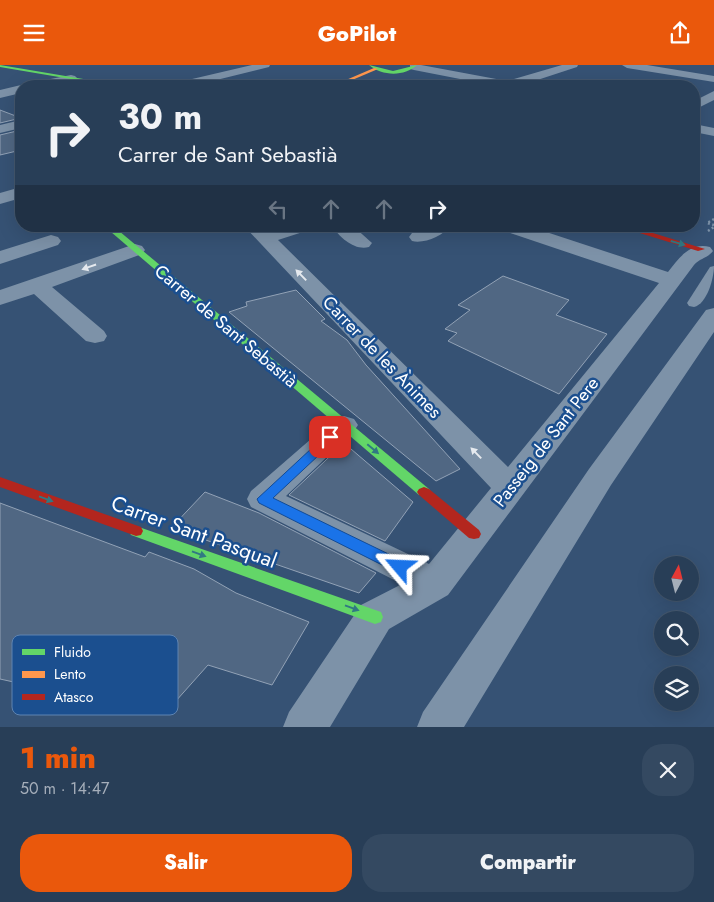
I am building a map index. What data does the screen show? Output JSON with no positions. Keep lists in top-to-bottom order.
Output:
{
  "streets": {
    "street": [
      "Carrer de Sant Sebastià",
      "Carrer de les Ànimes",
      "Passeig de Sant Pere",
      "Carrer Sant Pasqual"
    ]
  },
  "crossings": [
    ["Carrer de Sant Sebastià", "Passeig de Sant Pere"],
    ["Carrer de les Ànimes", "Passeig de Sant Pere"],
    ["Passeig de Sant Pere", "Carrer Sant Pasqual"]
  ],
  "one_way": ["Carrer de Sant Sebastià", "Carrer de les Ànimes", "Carrer Sant Pasqual"],
  "legend": ["Fluido", "Lento", "Atasco"],
  "north": "top",
  "page": {
    "header": "GoPilot",
    "turn": ["30 m", "Carrer de Sant Sebastià"],
    "heading": ["1 min", "50 m · 14:47"],
    "buttons": ["Salir", "Compartir"]
  }
}
